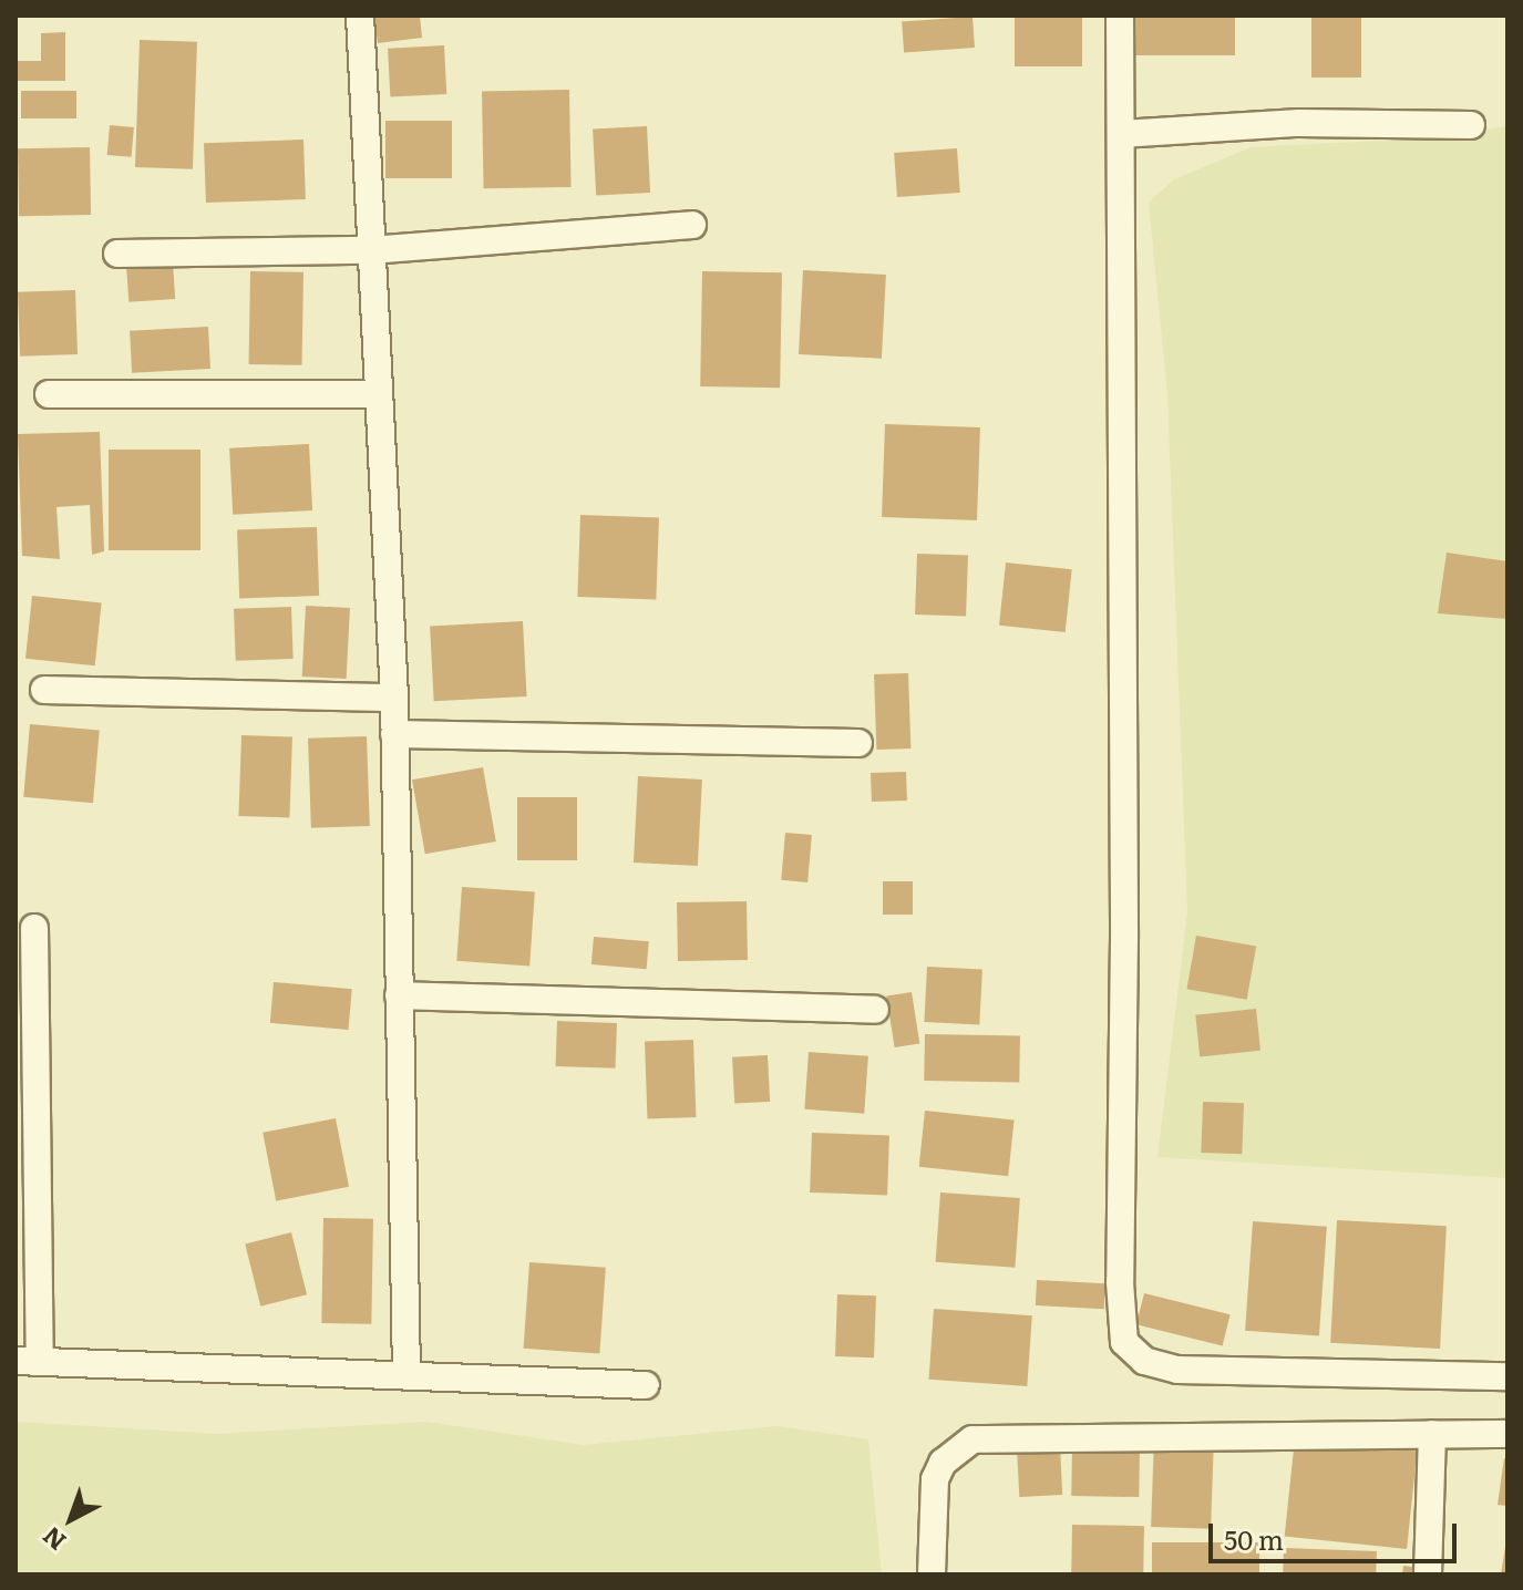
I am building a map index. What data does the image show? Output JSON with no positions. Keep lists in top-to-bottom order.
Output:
{
  "scale_bar": "50 m",
  "north": "bottom left"
}
